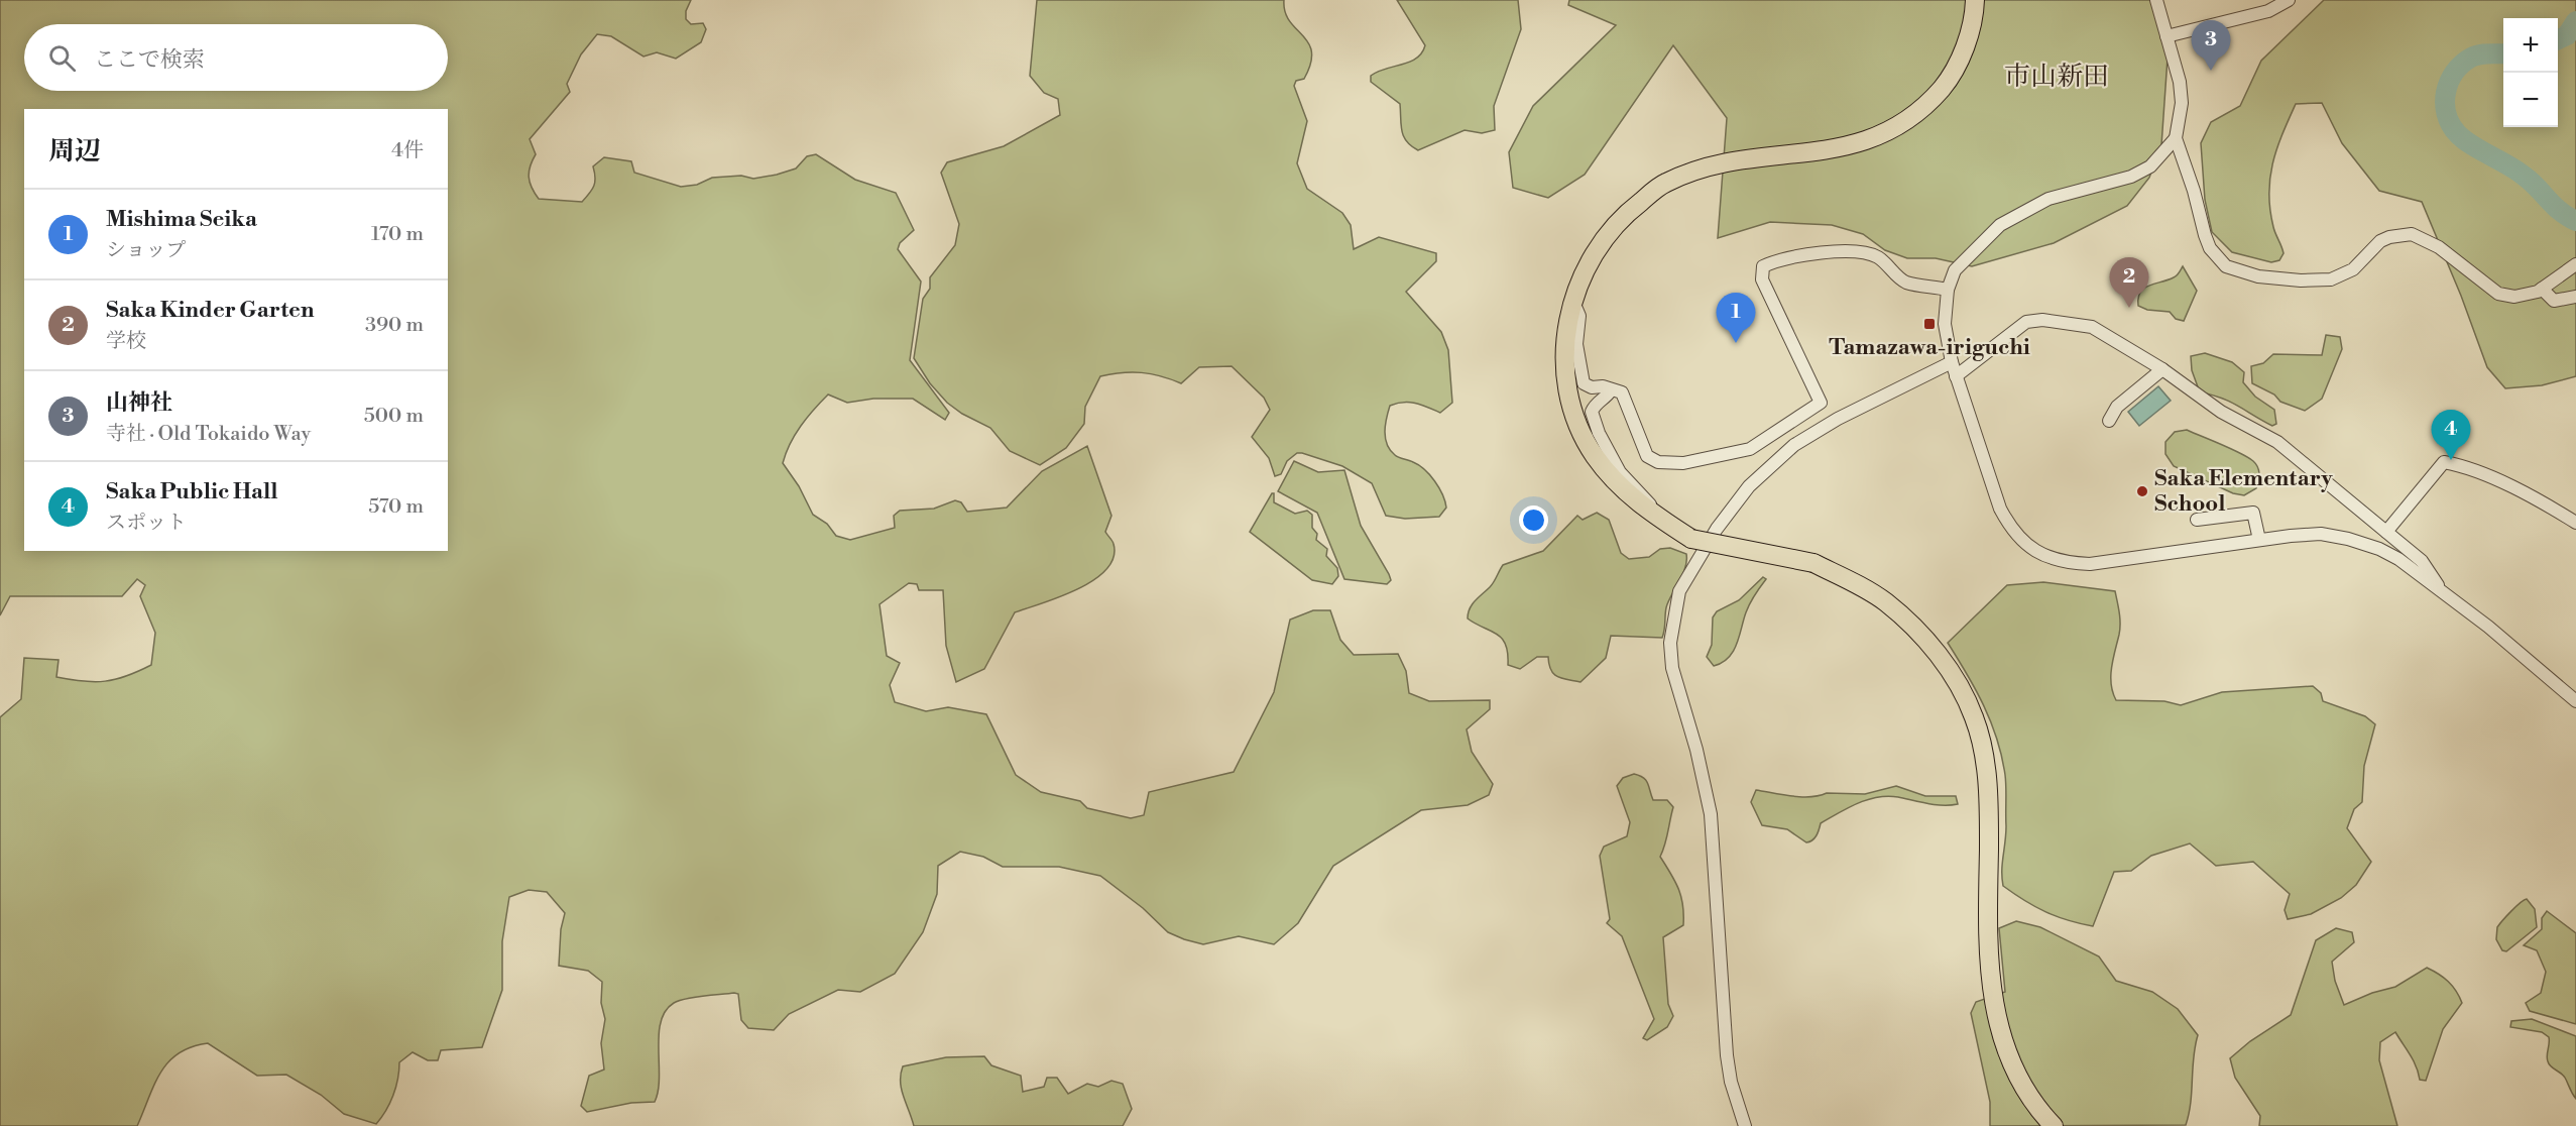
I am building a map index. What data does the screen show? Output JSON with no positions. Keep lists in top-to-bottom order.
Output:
{
  "districts": ["市山新田"],
  "places": {
    "transit": ["Tamazawa-iriguchi"],
    "other": ["Saka Elementary School"]
  },
  "page": {
    "map_buttons": ["+", "−"],
    "pins": [
      "3",
      "2",
      "1",
      "4"
    ],
    "search": "ここで検索",
    "heading": ["周辺", "4件"],
    "list": [
      {
        "mark": "1",
        "name": "Mishima Seika",
        "note": "ショップ",
        "value": "170 m"
      },
      {
        "mark": "2",
        "name": "Saka Kinder Garten",
        "note": "学校",
        "value": "390 m"
      },
      {
        "mark": "3",
        "name": "山神社",
        "note": "寺社 · Old Tokaido Way",
        "value": "500 m"
      },
      {
        "mark": "4",
        "name": "Saka Public Hall",
        "note": "スポット",
        "value": "570 m"
      }
    ]
  }
}
